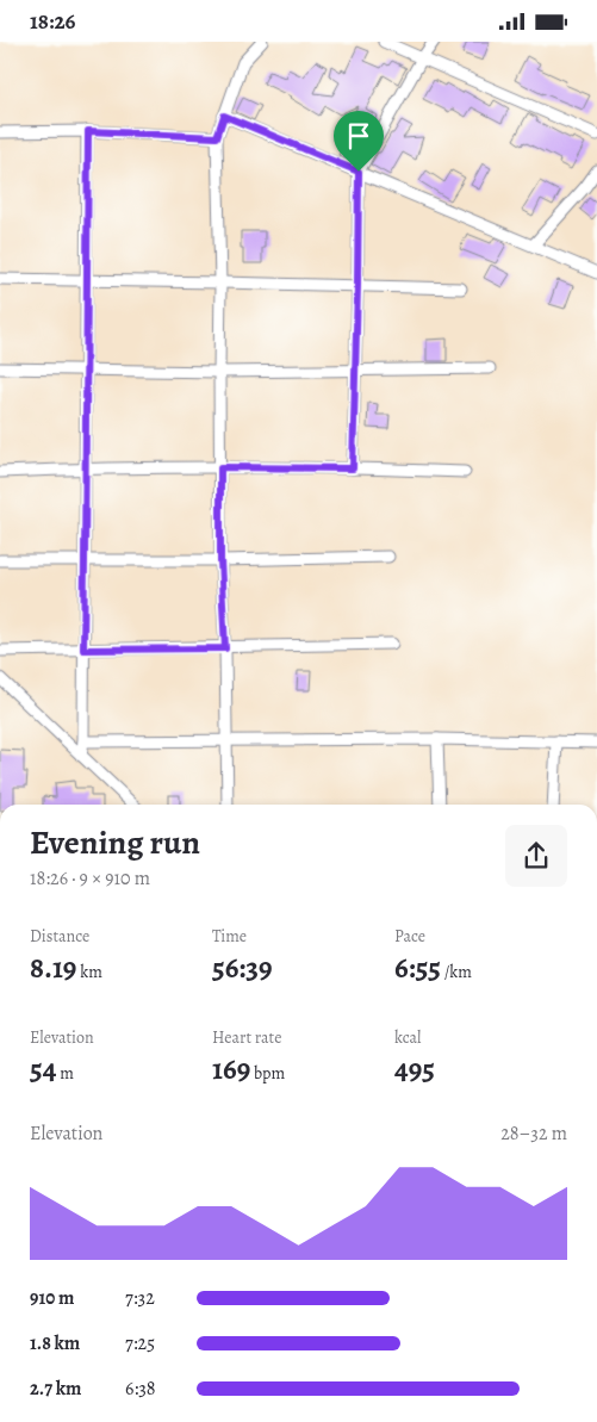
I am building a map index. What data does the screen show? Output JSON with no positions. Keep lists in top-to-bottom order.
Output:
{
  "page": {
    "status": "18:26",
    "heading": ["Evening run", "18:26 · 9 × 910 m"],
    "stats": [
      ["Distance", "8.19 km"],
      ["Time", "56:39"],
      ["Pace", "6:55 /km"],
      ["Elevation", "54 m"],
      ["Heart rate", "169 bpm"],
      ["kcal", "495"]
    ],
    "chart": ["Elevation", "28–32 m"],
    "list": [
      {
        "name": "910 m",
        "note": "7:32"
      },
      {
        "name": "1.8 km",
        "note": "7:25"
      },
      {
        "name": "2.7 km",
        "note": "6:38"
      }
    ]
  }
}
